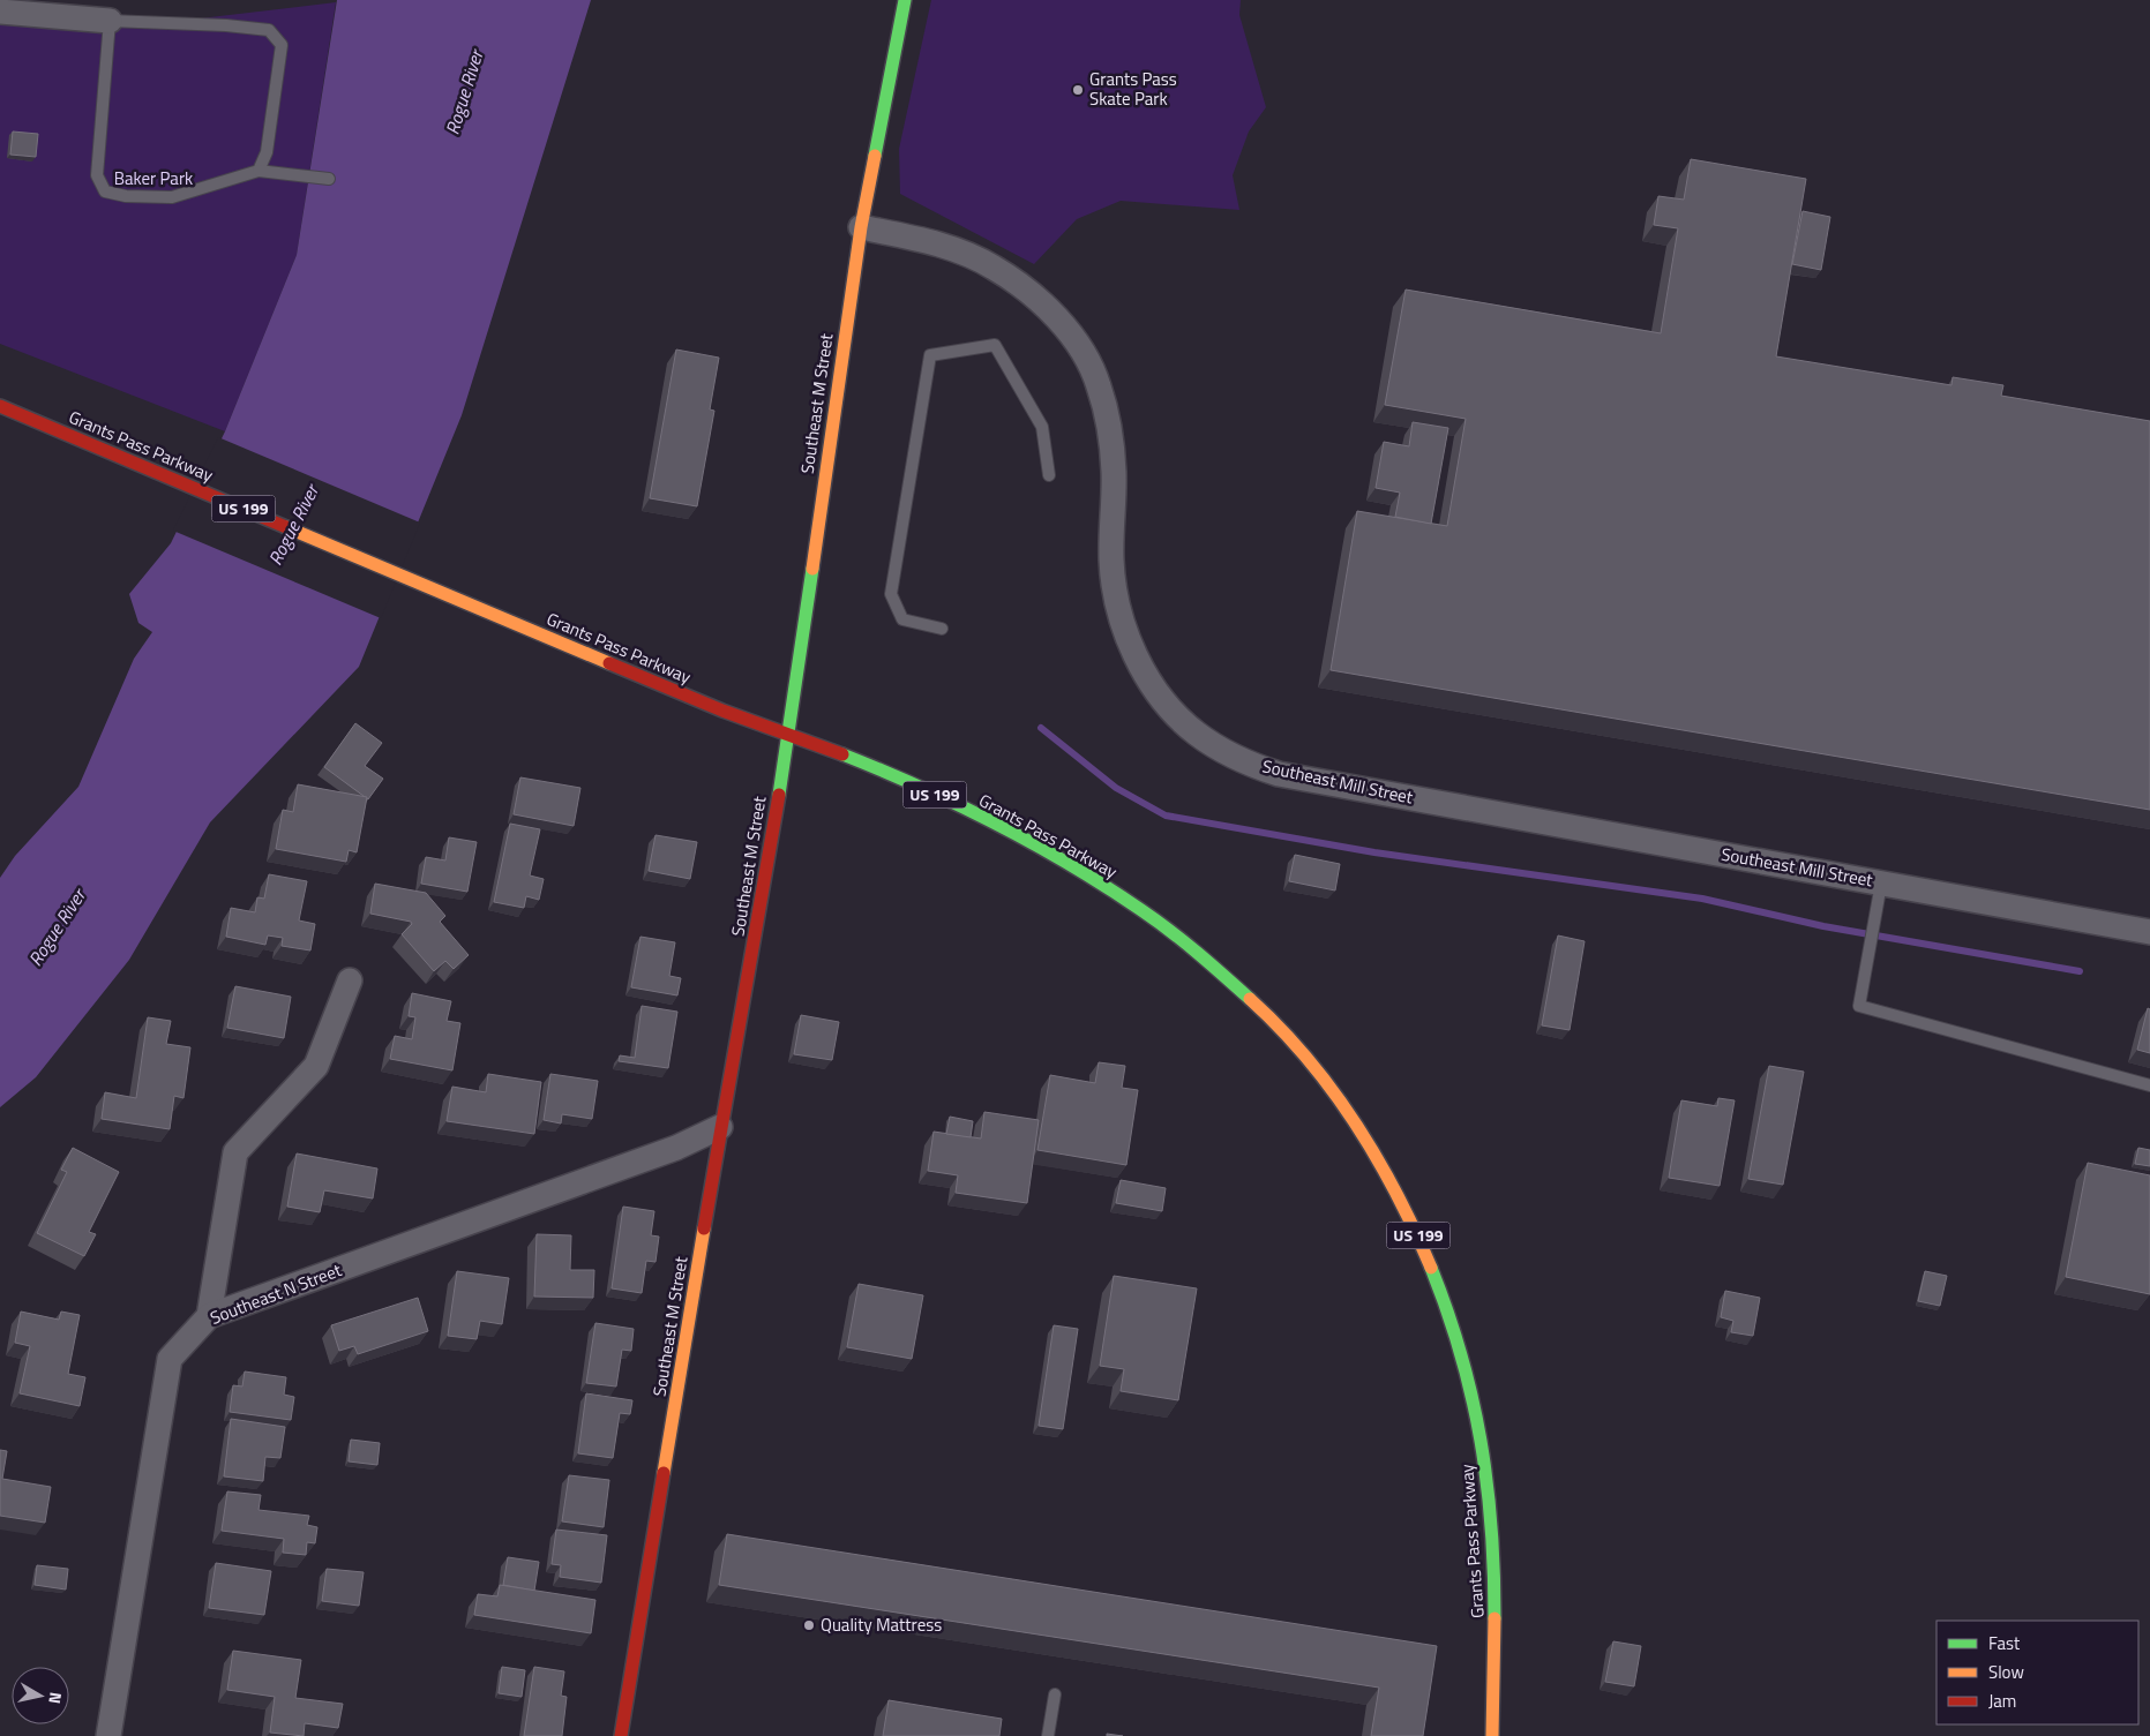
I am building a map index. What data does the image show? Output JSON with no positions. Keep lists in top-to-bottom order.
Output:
{
  "streets": {
    "main road": ["Southeast M Street", "Grants Pass Parkway", "US 199"],
    "street": ["Southeast Mill Street", "Southeast N Street"]
  },
  "crossings": [
    ["Southeast M Street", "Grants Pass Parkway"],
    ["Southeast M Street", "Southeast Mill Street"],
    ["Southeast M Street", "Southeast N Street"]
  ],
  "water": ["Rogue River"],
  "parks": ["Baker Park"],
  "places": ["Grants Pass Skate Park", "Quality Mattress"],
  "legend": ["Fast", "Slow", "Jam"],
  "north": "right"
}
